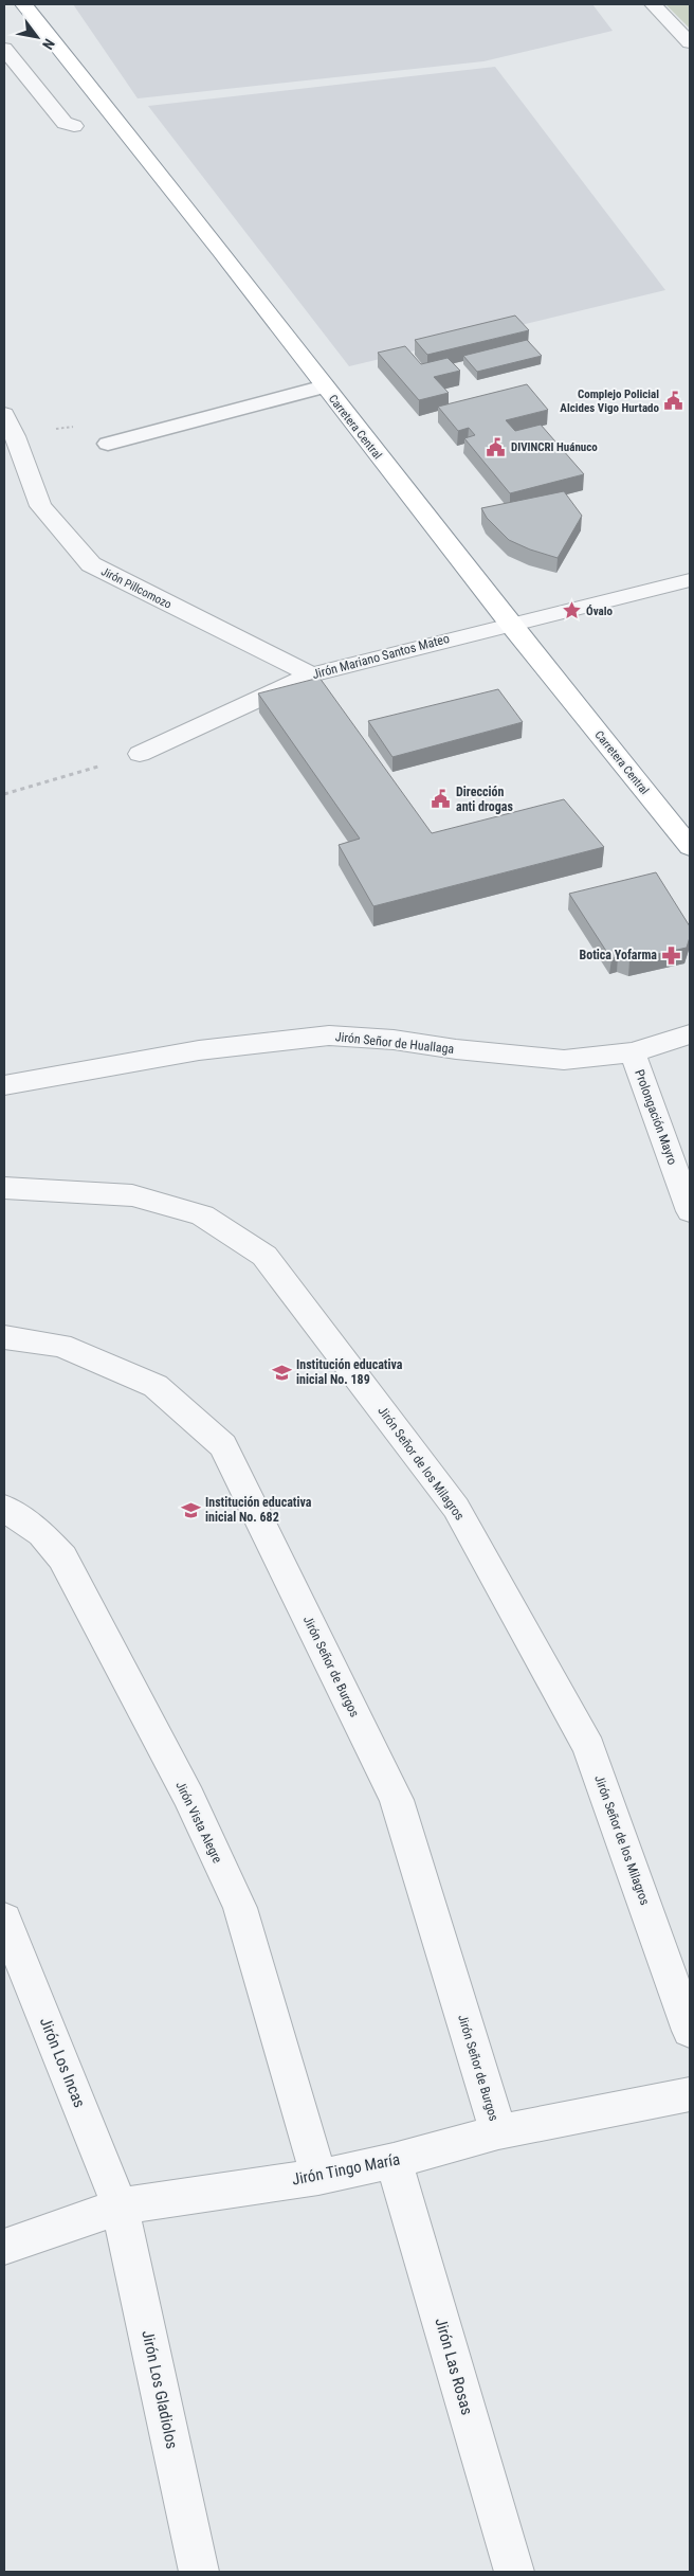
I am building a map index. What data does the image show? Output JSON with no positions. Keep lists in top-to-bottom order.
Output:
{
  "streets": {
    "highway": ["Carretera Central"],
    "street": [
      "Jirón Pillcomozo",
      "Jirón Mariano Santos Mateo",
      "Jirón Señor de Huallaga",
      "Prolongación Mayro",
      "Jirón Señor de los Milagros",
      "Jirón Señor de Burgos",
      "Jirón Vista Alegre",
      "Jirón Los Incas",
      "Jirón Tingo María",
      "Jirón Las Rosas",
      "Jirón Los Gladiolos"
    ]
  },
  "crossings": [
    ["Carretera Central", "Jirón Mariano Santos Mateo"],
    ["Jirón Pillcomozo", "Jirón Mariano Santos Mateo"],
    ["Jirón Señor de Huallaga", "Prolongación Mayro"],
    ["Jirón Señor de Burgos", "Jirón Tingo María"],
    ["Jirón Vista Alegre", "Jirón Tingo María"],
    ["Jirón Los Incas", "Jirón Tingo María"],
    ["Jirón Los Incas", "Jirón Los Gladiolos"],
    ["Jirón Tingo María", "Jirón Las Rosas"],
    ["Jirón Tingo María", "Jirón Los Gladiolos"]
  ],
  "places": {
    "public building": ["Complejo Policial Alcides Vigo Hurtado", "DIVINCRI Huánuco", "Dirección anti drogas"],
    "place": ["Óvalo"],
    "pharmacy": ["Botica Yofarma"],
    "school or university": ["Institución educativa inicial No. 189", "Institución educativa inicial No. 682"]
  },
  "north": "bottom right"
}
